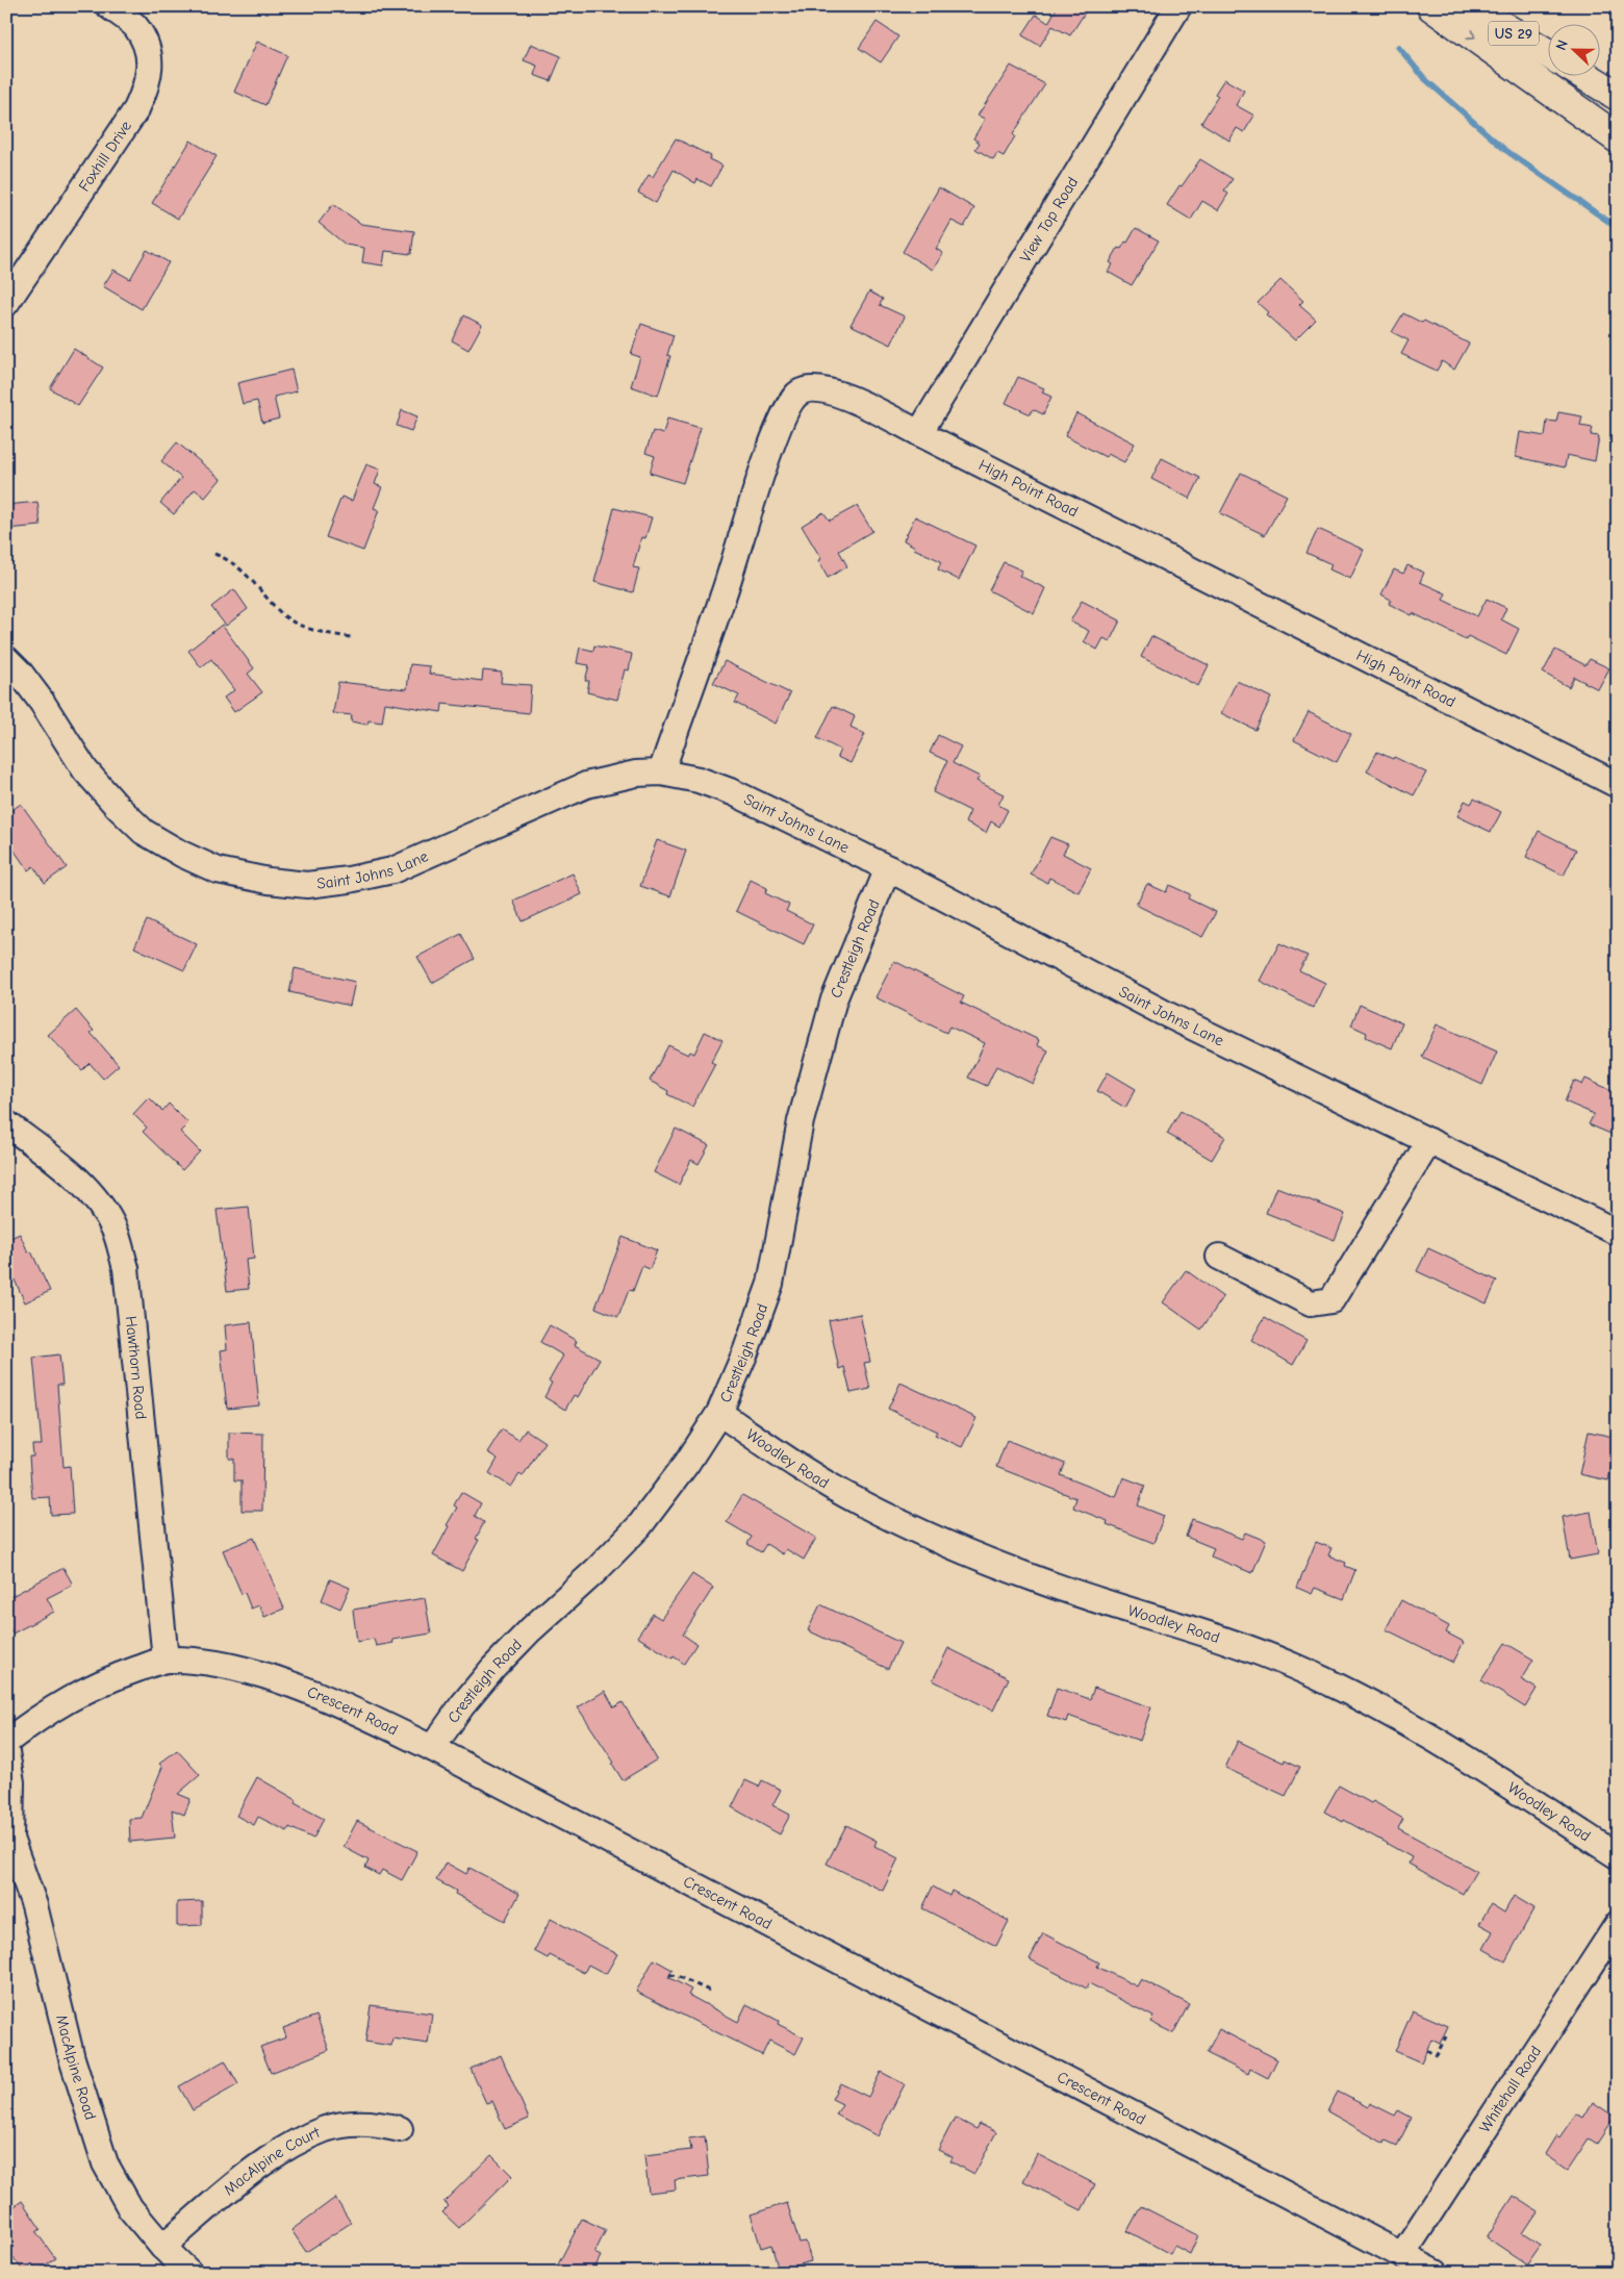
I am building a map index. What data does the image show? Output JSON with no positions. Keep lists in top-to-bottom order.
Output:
{
  "streets": {
    "highway": ["US 29"],
    "street": [
      "Foxhill Drive",
      "View Top Road",
      "High Point Road",
      "Saint Johns Lane",
      "Crestleigh Road",
      "Hawthorn Road",
      "Woodley Road",
      "Crescent Road",
      "MacAlpine Road",
      "Whitehall Road",
      "MacAlpine Court"
    ]
  },
  "crossings": [
    ["View Top Road", "High Point Road"],
    ["High Point Road", "Saint Johns Lane"],
    ["Saint Johns Lane", "Crestleigh Road"],
    ["Crestleigh Road", "Woodley Road"],
    ["Crestleigh Road", "Crescent Road"],
    ["Hawthorn Road", "Crescent Road"],
    ["Crescent Road", "Whitehall Road"],
    ["MacAlpine Road", "MacAlpine Court"]
  ],
  "north": "left"
}
